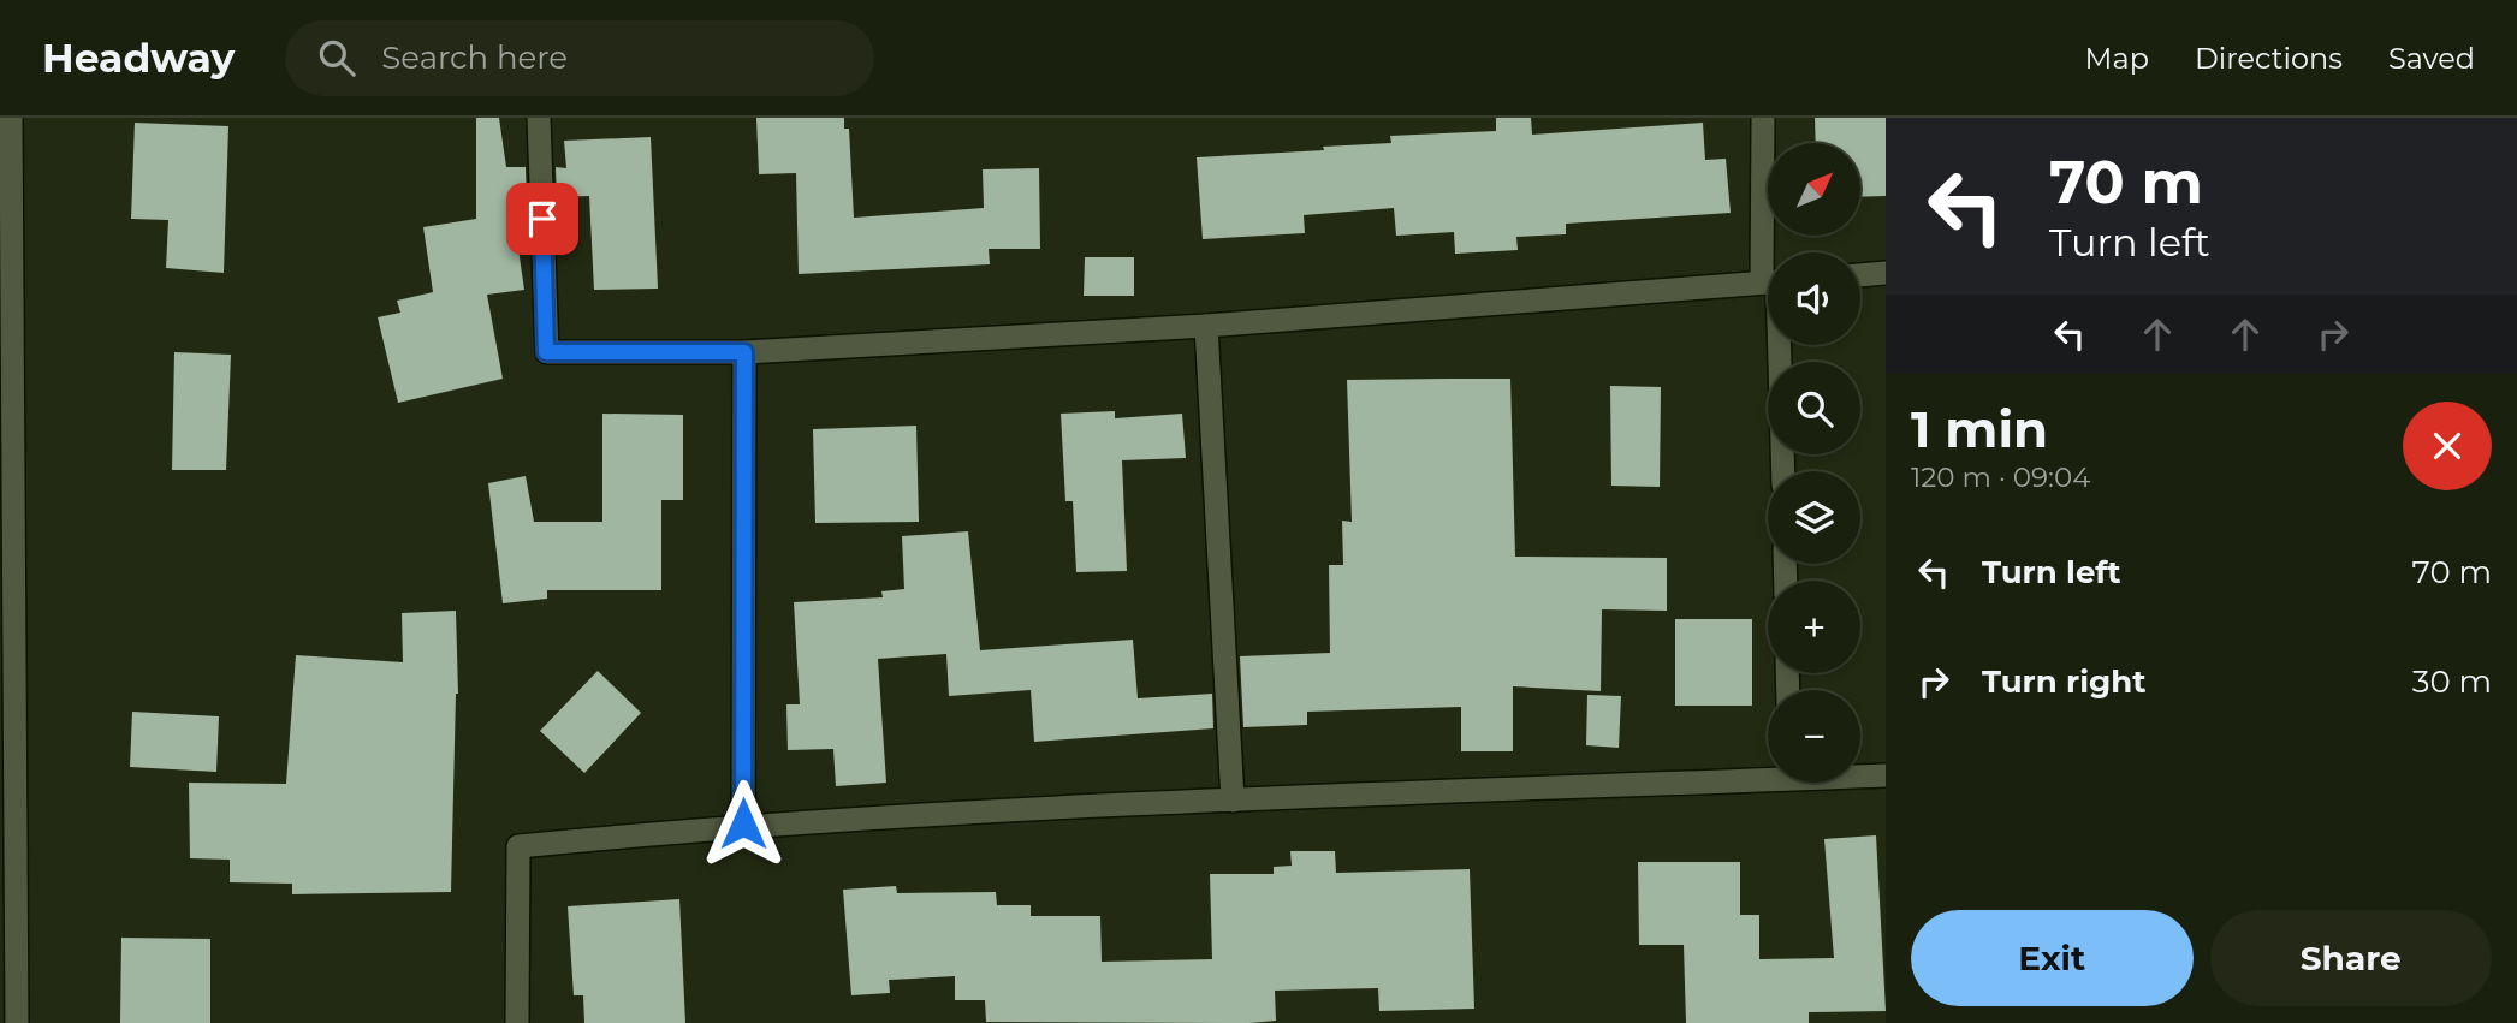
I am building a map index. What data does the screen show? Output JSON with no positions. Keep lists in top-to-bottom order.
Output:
{
  "north": "top right",
  "page": {
    "header": "Headway",
    "search": "Search here",
    "nav": ["Map", "Directions", "Saved"],
    "turn": ["70 m", "Turn left"],
    "map_buttons": ["+", "−"],
    "heading": ["1 min", "120 m · 09:04"],
    "list": [
      {
        "name": "Turn left",
        "value": "70 m"
      },
      {
        "name": "Turn right",
        "value": "30 m"
      }
    ],
    "buttons": ["Exit", "Share"]
  }
}
